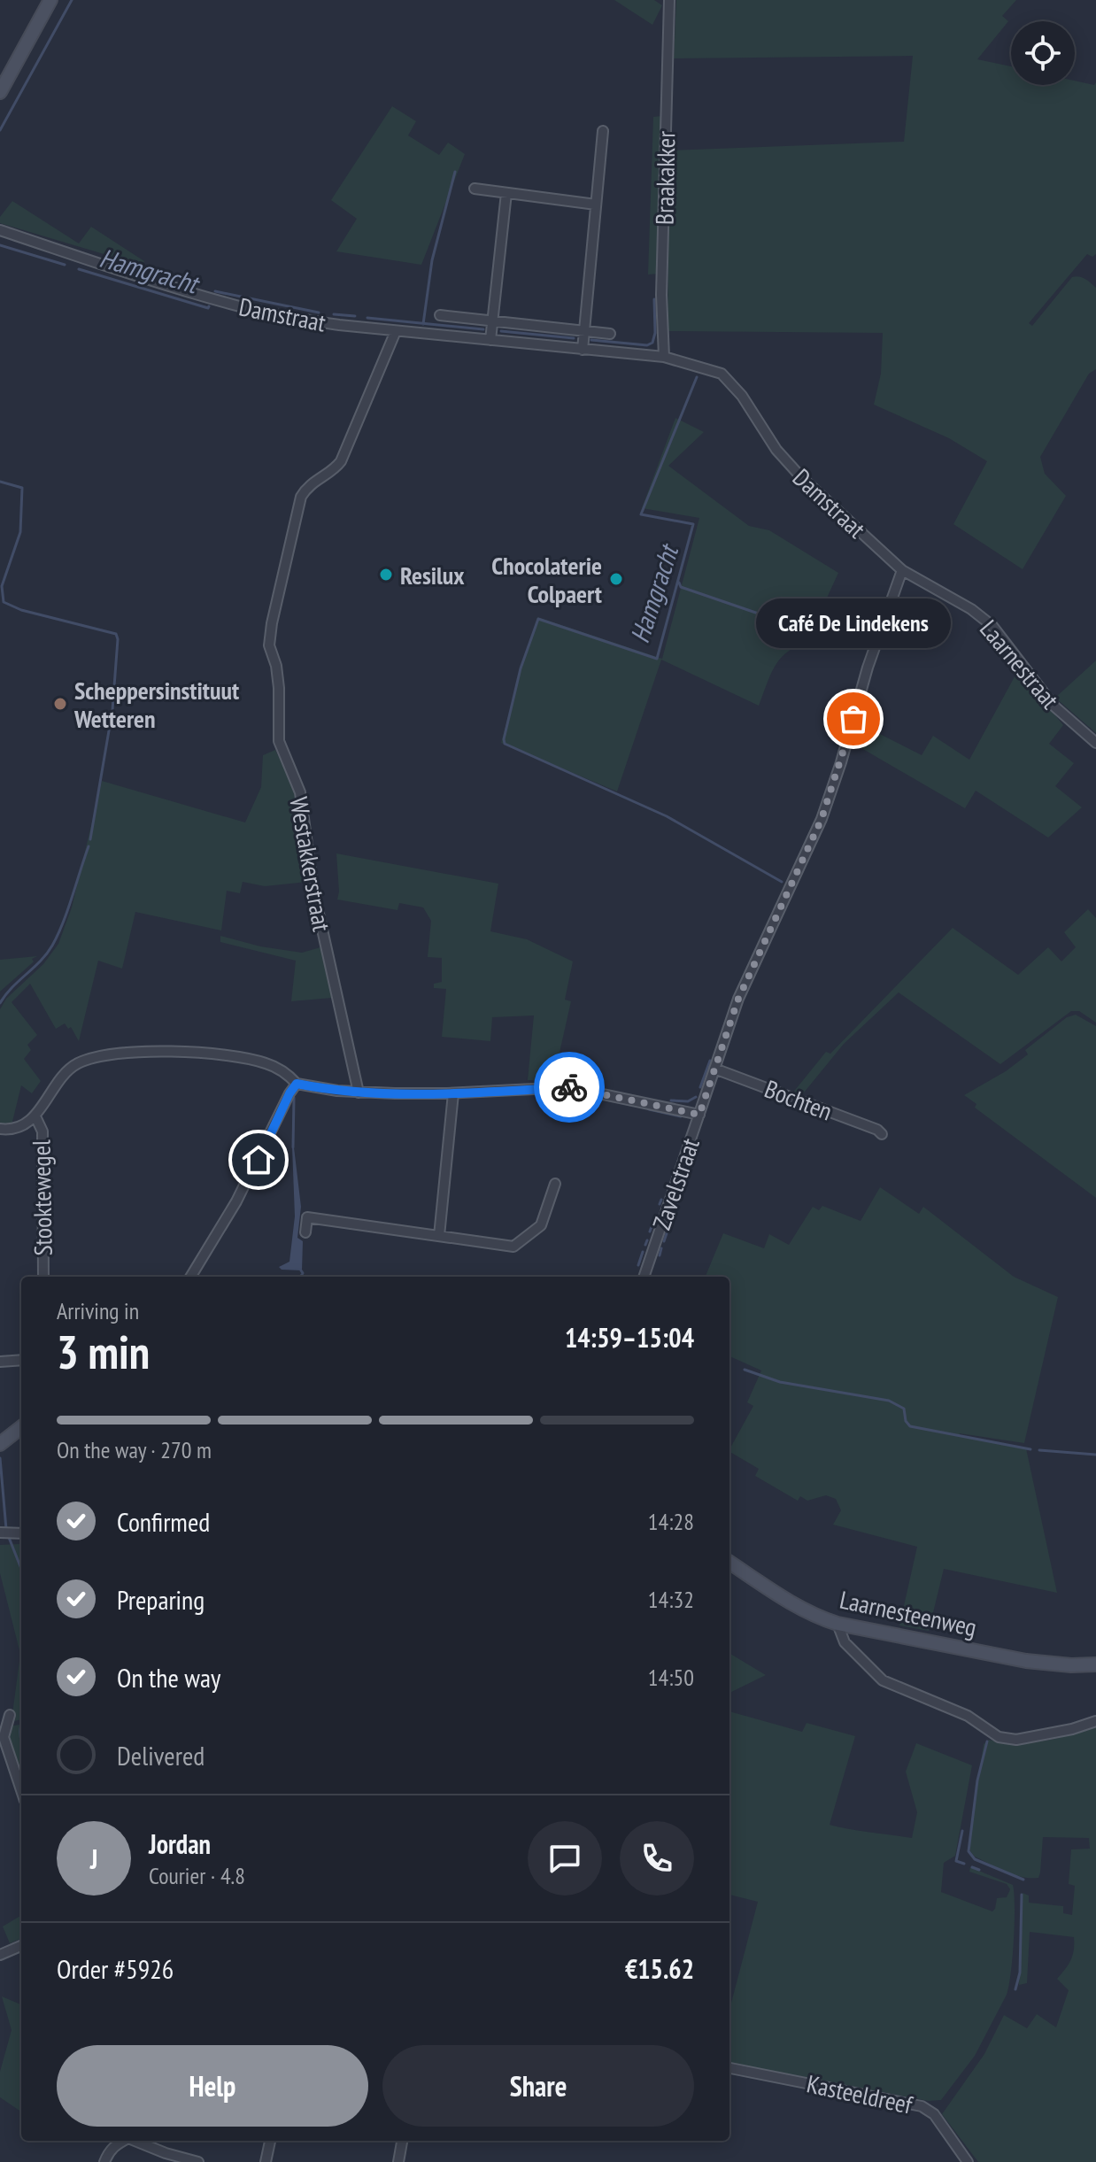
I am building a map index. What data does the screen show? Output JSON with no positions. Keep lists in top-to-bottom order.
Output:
{
  "streets": {
    "street": [
      "Braakakker",
      "Damstraat",
      "Laarnestraat",
      "Westakkerstraat",
      "Bochten",
      "Zavelstraat",
      "Stooktewegel",
      "Laarnesteenweg",
      "Kasteeldreef"
    ]
  },
  "crossings": [
    ["Braakakker", "Damstraat"],
    ["Damstraat", "Laarnestraat"],
    ["Damstraat", "Westakkerstraat"],
    ["Damstraat", "Zavelstraat"],
    ["Laarnestraat", "Zavelstraat"],
    ["Bochten", "Zavelstraat"]
  ],
  "water": ["Hamgracht"],
  "places": [
    "Resilux",
    "Chocolaterie Colpaert",
    "Scheppersinstituut Wetteren",
    "Café De Lindekens"
  ],
  "page": {
    "bubble": "Café De Lindekens",
    "heading": ["3 min", "Arriving in", "14:59–15:04"],
    "panel": [
      "Jordan",
      "Courier · 4.8",
      "Order #5926",
      "€15.62"
    ],
    "bar": "On the way · 270 m",
    "list": [
      ["Confirmed", "14:28"],
      ["Preparing", "14:32"],
      ["On the way", "14:50"],
      "Delivered"
    ],
    "round": "J",
    "buttons": ["Help", "Share"]
  }
}
